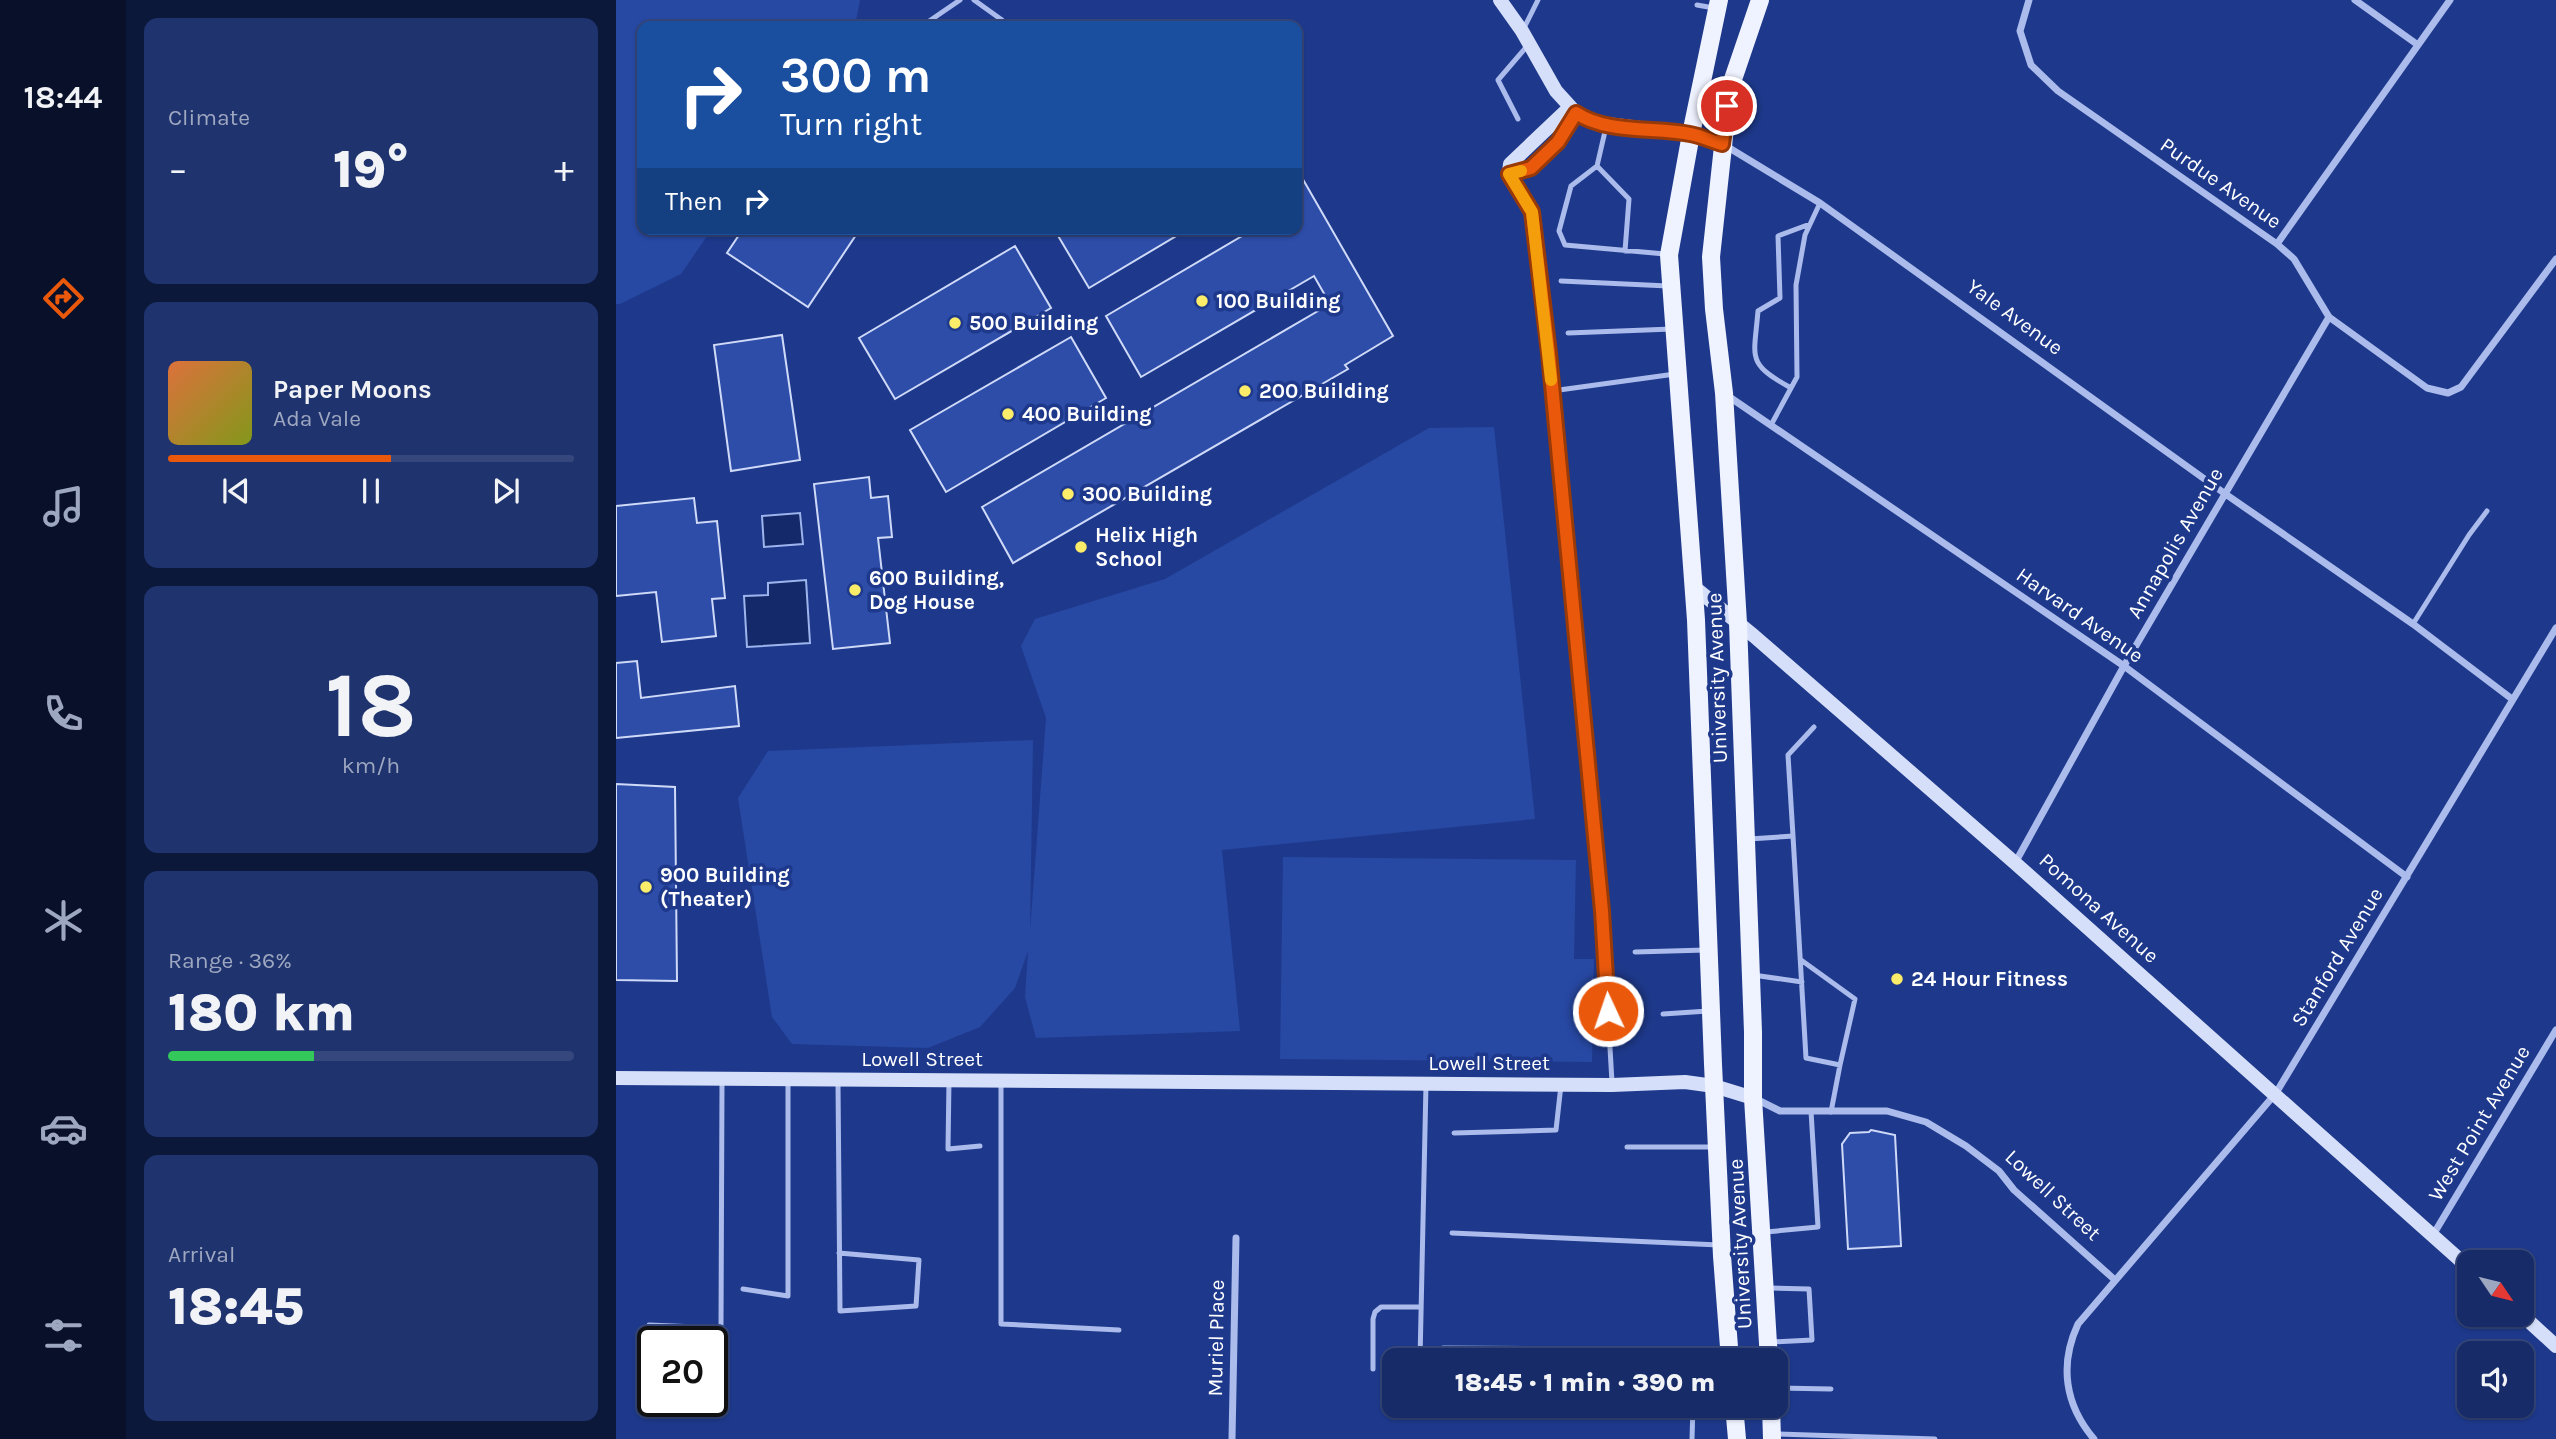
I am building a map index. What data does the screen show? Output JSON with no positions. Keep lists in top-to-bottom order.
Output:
{
  "streets": {
    "main road": ["University Avenue"],
    "street": [
      "Purdue Avenue",
      "Yale Avenue",
      "Annapolis Avenue",
      "Harvard Avenue",
      "Pomona Avenue",
      "Stanford Avenue",
      "Lowell Street",
      "West Point Avenue",
      "Muriel Place"
    ]
  },
  "crossings": [
    ["Purdue Avenue", "Annapolis Avenue"],
    ["Yale Avenue", "Annapolis Avenue"],
    ["Yale Avenue", "University Avenue"],
    ["Yale Avenue", "Stanford Avenue"],
    ["Annapolis Avenue", "Harvard Avenue"],
    ["Annapolis Avenue", "Pomona Avenue"],
    ["Harvard Avenue", "University Avenue"],
    ["Harvard Avenue", "Stanford Avenue"],
    ["University Avenue", "Pomona Avenue"],
    ["University Avenue", "Lowell Street"],
    ["Pomona Avenue", "Stanford Avenue"],
    ["Pomona Avenue", "West Point Avenue"],
    ["Stanford Avenue", "Lowell Street"]
  ],
  "places": [
    "100 Building",
    "500 Building",
    "200 Building",
    "400 Building",
    "300 Building",
    "Helix High School",
    "600 Building, Dog House",
    "900 Building (Theater)",
    "24 Hour Fitness"
  ],
  "north": "bottom right",
  "page": {
    "tabs": "18:44",
    "tile": [
      "Climate",
      ["18", "km/h"],
      ["Range · 36%", "180 km"],
      ["Arrival", "18:45"]
    ],
    "turn": ["300 m", "Turn right"],
    "heat": ["−", "19°", "+"],
    "then": "Then",
    "song": ["Paper Moons", "Ada Vale"],
    "limit": "20",
    "trip": "18:45 · 1 min · 390 m"
  }
}
